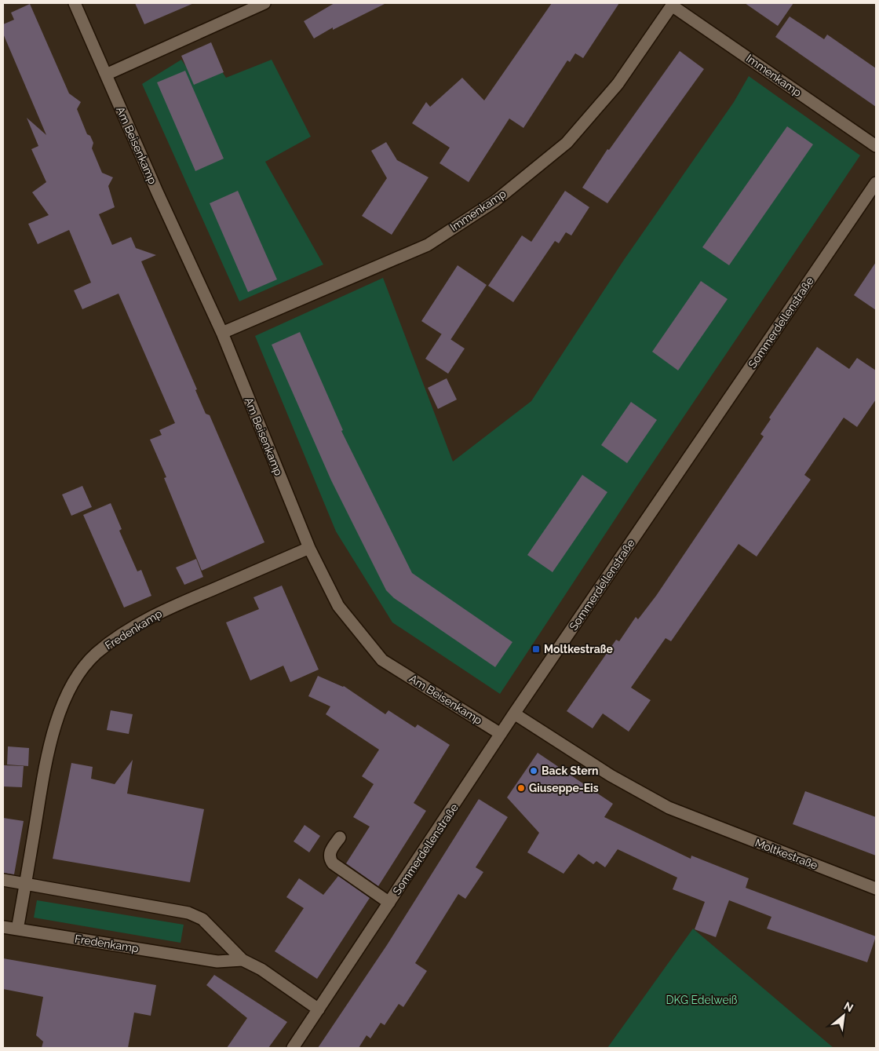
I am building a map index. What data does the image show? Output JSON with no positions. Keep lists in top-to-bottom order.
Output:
{
  "streets": {
    "street": [
      "Immenkamp",
      "Am Beisenkamp",
      "Sommerdellenstraße",
      "Fredenkamp",
      "Moltkestraße"
    ]
  },
  "crossings": [
    ["Immenkamp", "Am Beisenkamp"],
    ["Am Beisenkamp", "Sommerdellenstraße"],
    ["Am Beisenkamp", "Fredenkamp"],
    ["Sommerdellenstraße", "Moltkestraße"]
  ],
  "parks": ["DKG Edelweiß"],
  "places": {
    "transit": ["Moltkestraße"],
    "other": ["Back Stern", "Giuseppe-Eis"]
  },
  "north": "top right"
}
